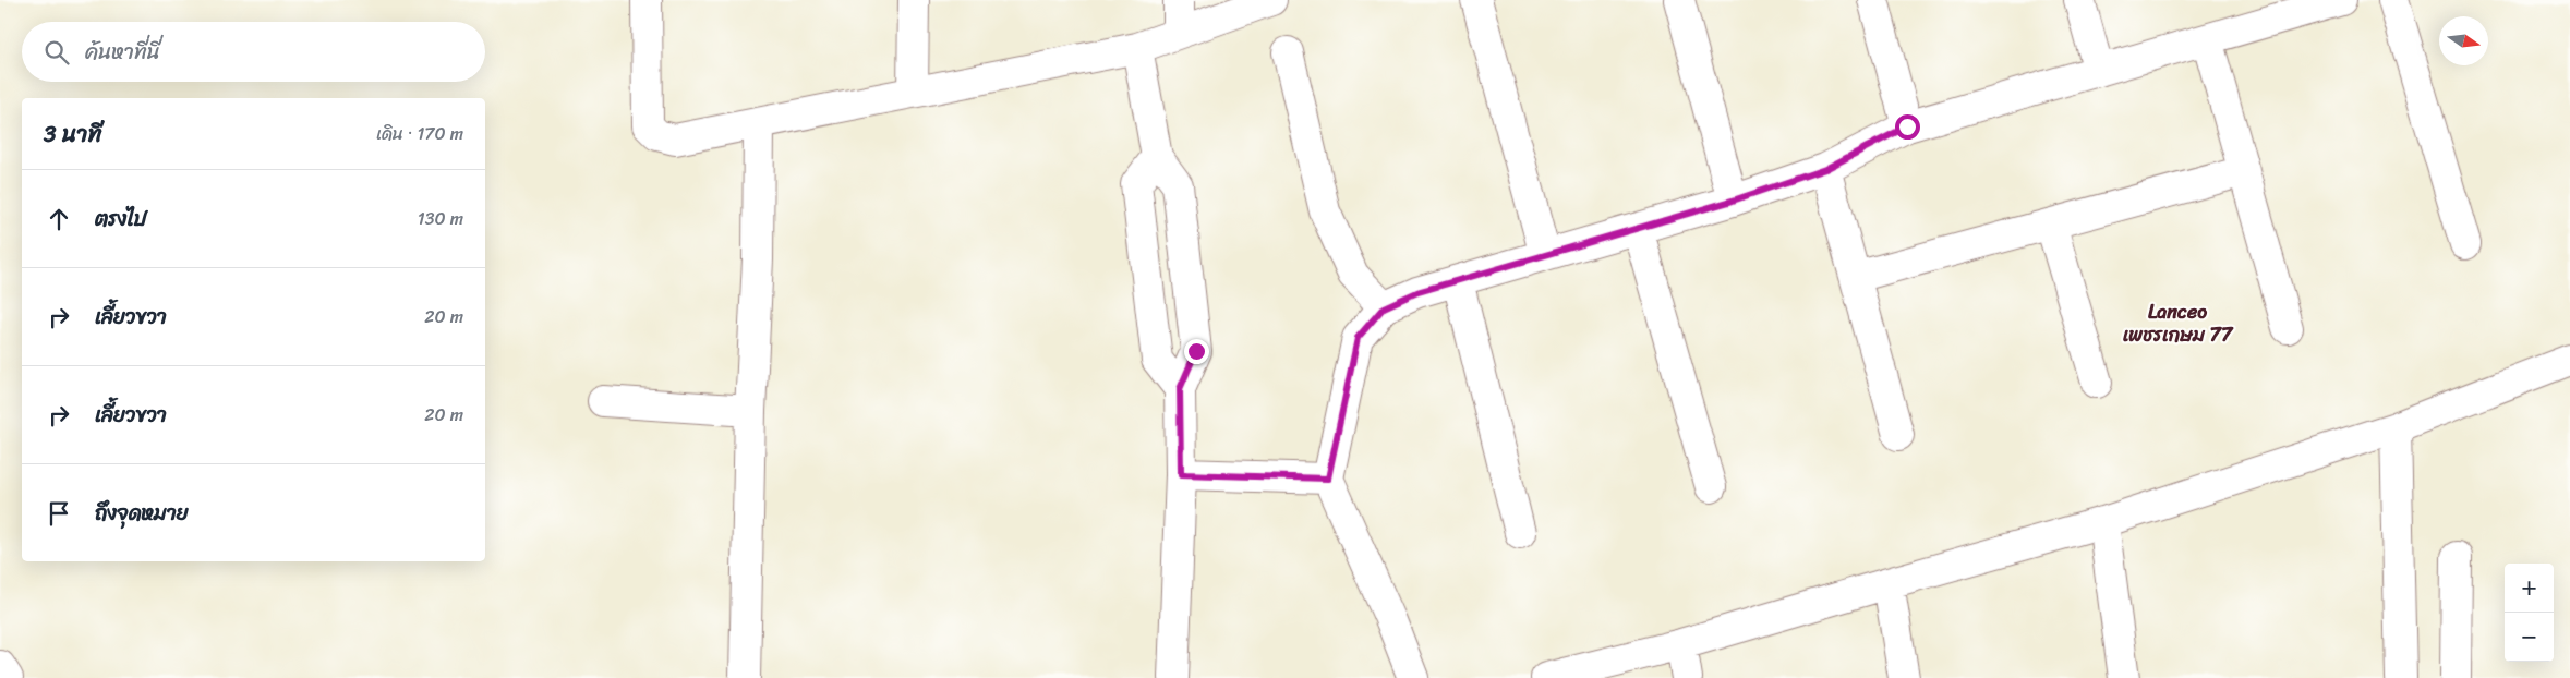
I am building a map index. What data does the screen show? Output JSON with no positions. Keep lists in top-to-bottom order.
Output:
{
  "districts": ["Lanceo เพชรเกษม 77"],
  "north": "right",
  "page": {
    "search": "ค้นหาที่นี่",
    "heading": ["3 นาที", "เดิน · 170 m"],
    "list": [
      ["ตรงไป", "130 m"],
      ["เลี้ยวขวา", "20 m"],
      ["เลี้ยวขวา", "20 m"],
      "ถึงจุดหมาย"
    ],
    "map_buttons": ["+", "−"]
  }
}
